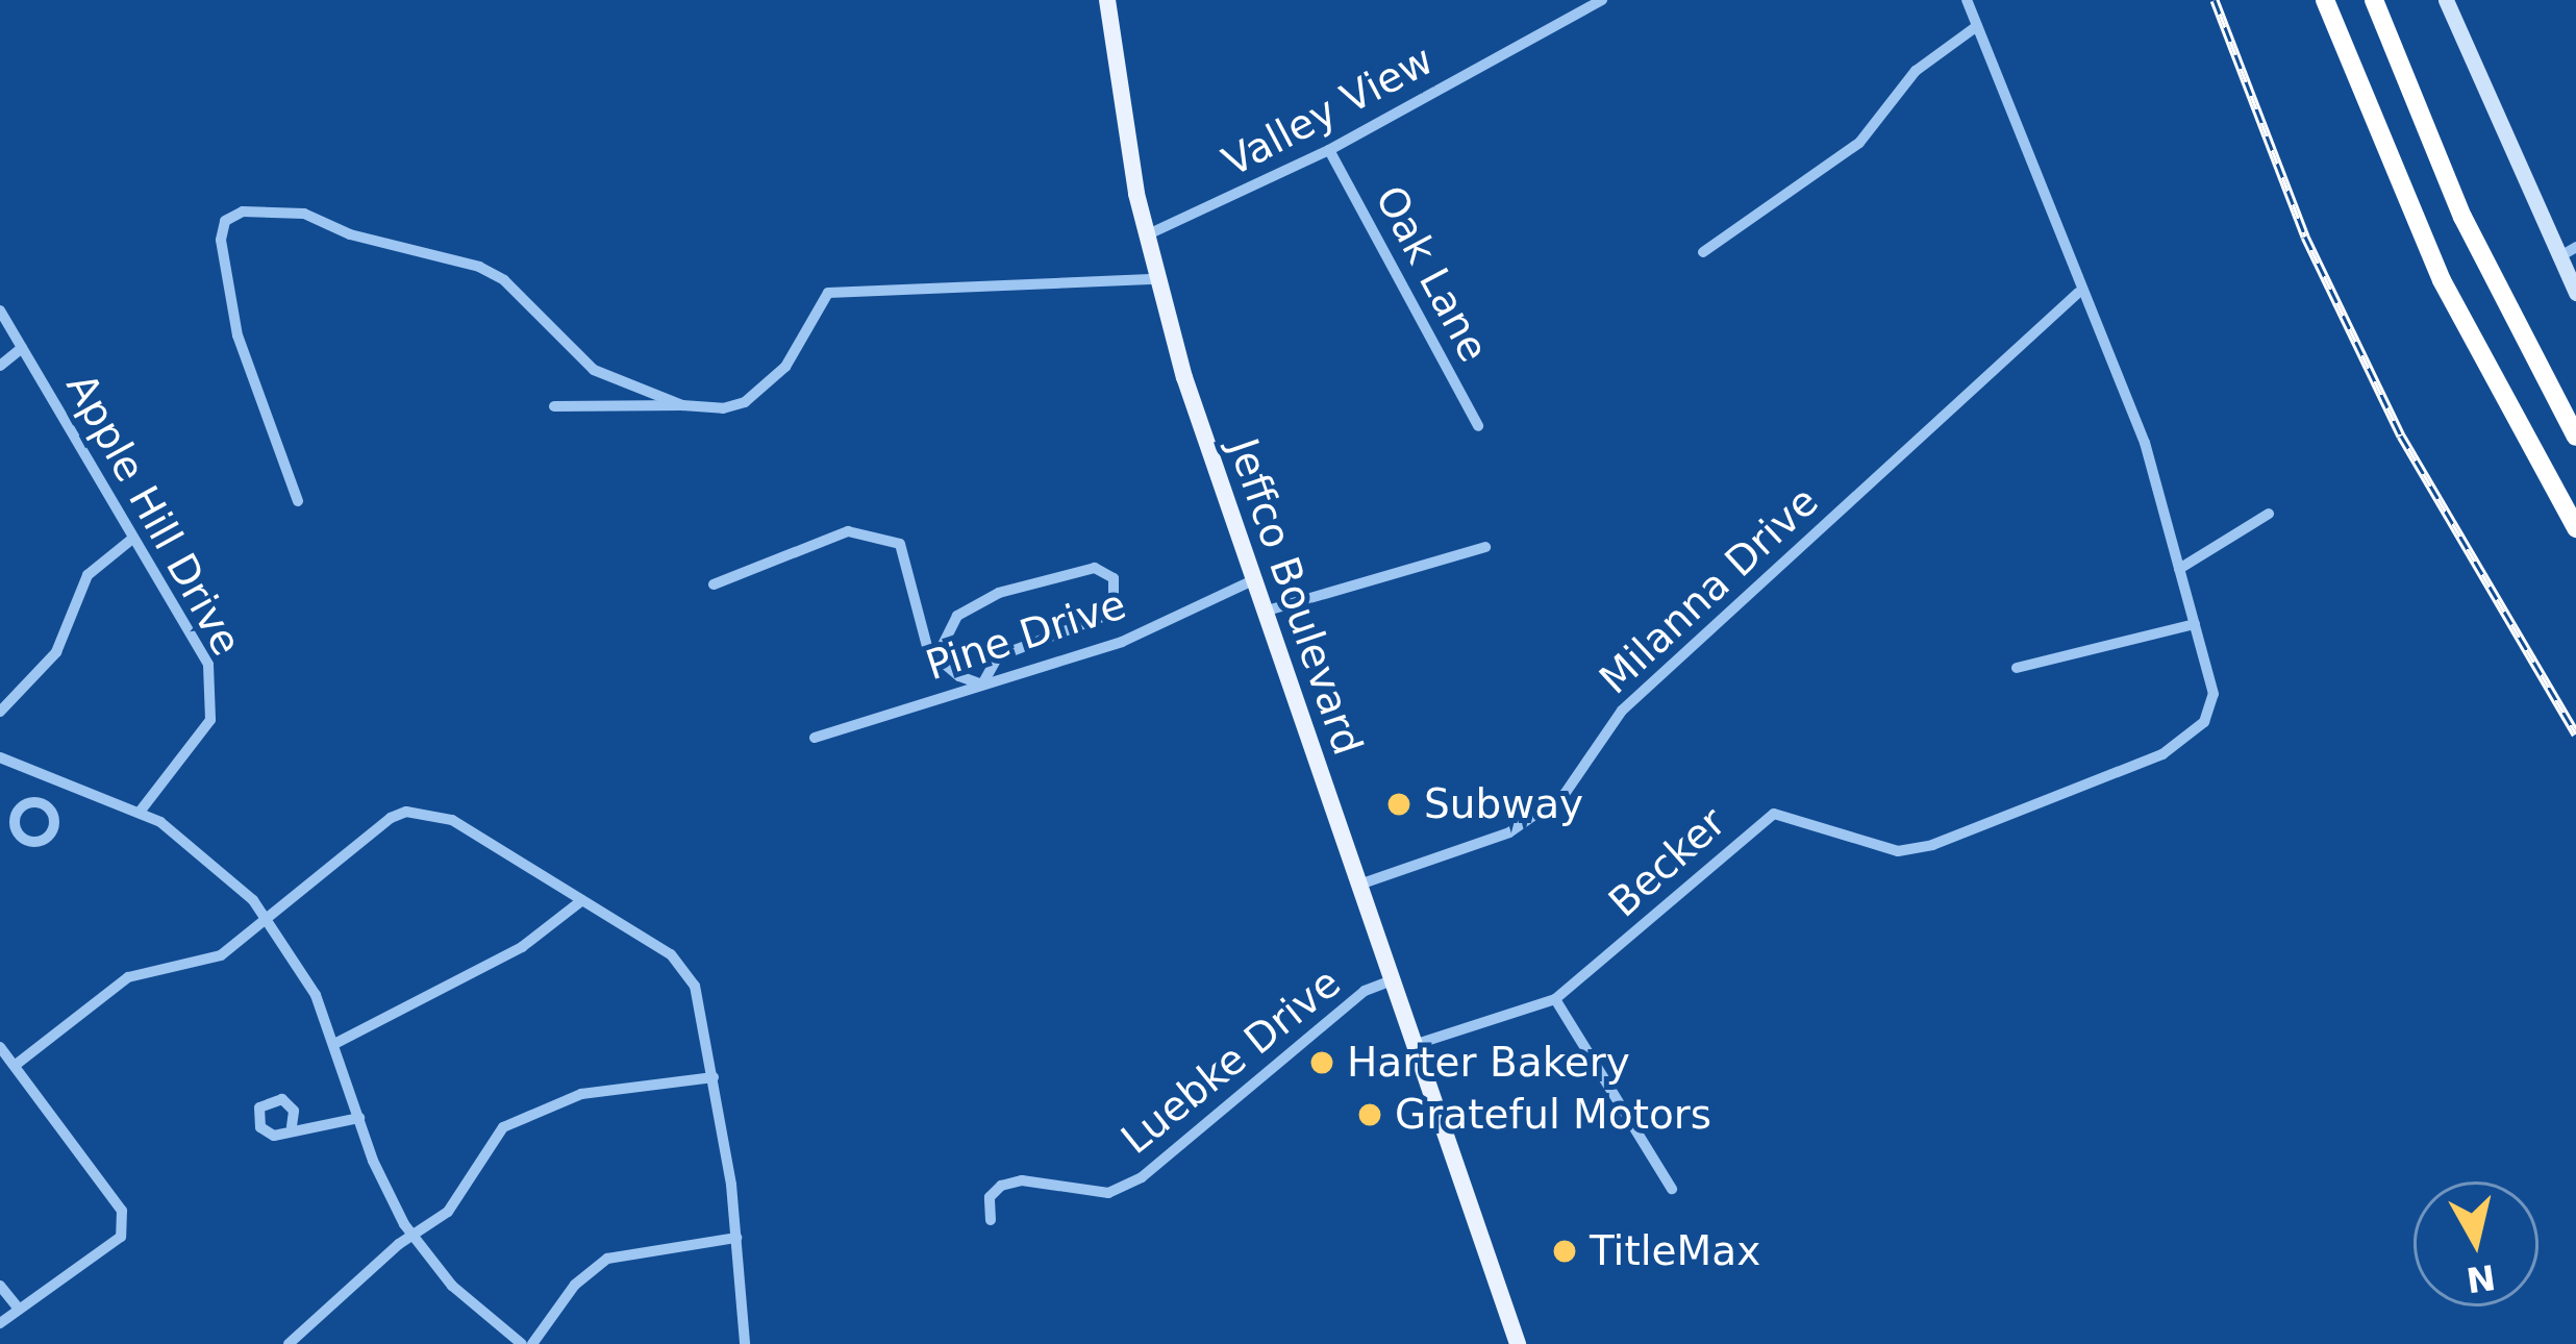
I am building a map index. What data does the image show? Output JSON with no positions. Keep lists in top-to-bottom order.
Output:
{
  "streets": {
    "main road": ["Jeffco Boulevard"],
    "street": [
      "Valley View",
      "Oak Lane",
      "Apple Hill Drive",
      "Milanna Drive",
      "Pine Drive",
      "Becker",
      "Luebke Drive"
    ]
  },
  "crossings": [
    ["Valley View", "Oak Lane"],
    ["Valley View", "Jeffco Boulevard"],
    ["Milanna Drive", "Jeffco Boulevard"],
    ["Jeffco Boulevard", "Pine Drive"],
    ["Jeffco Boulevard", "Becker"],
    ["Jeffco Boulevard", "Luebke Drive"]
  ],
  "places": [
    "Subway",
    "Harter Bakery",
    "Grateful Motors",
    "TitleMax"
  ],
  "north": "bottom"
}
